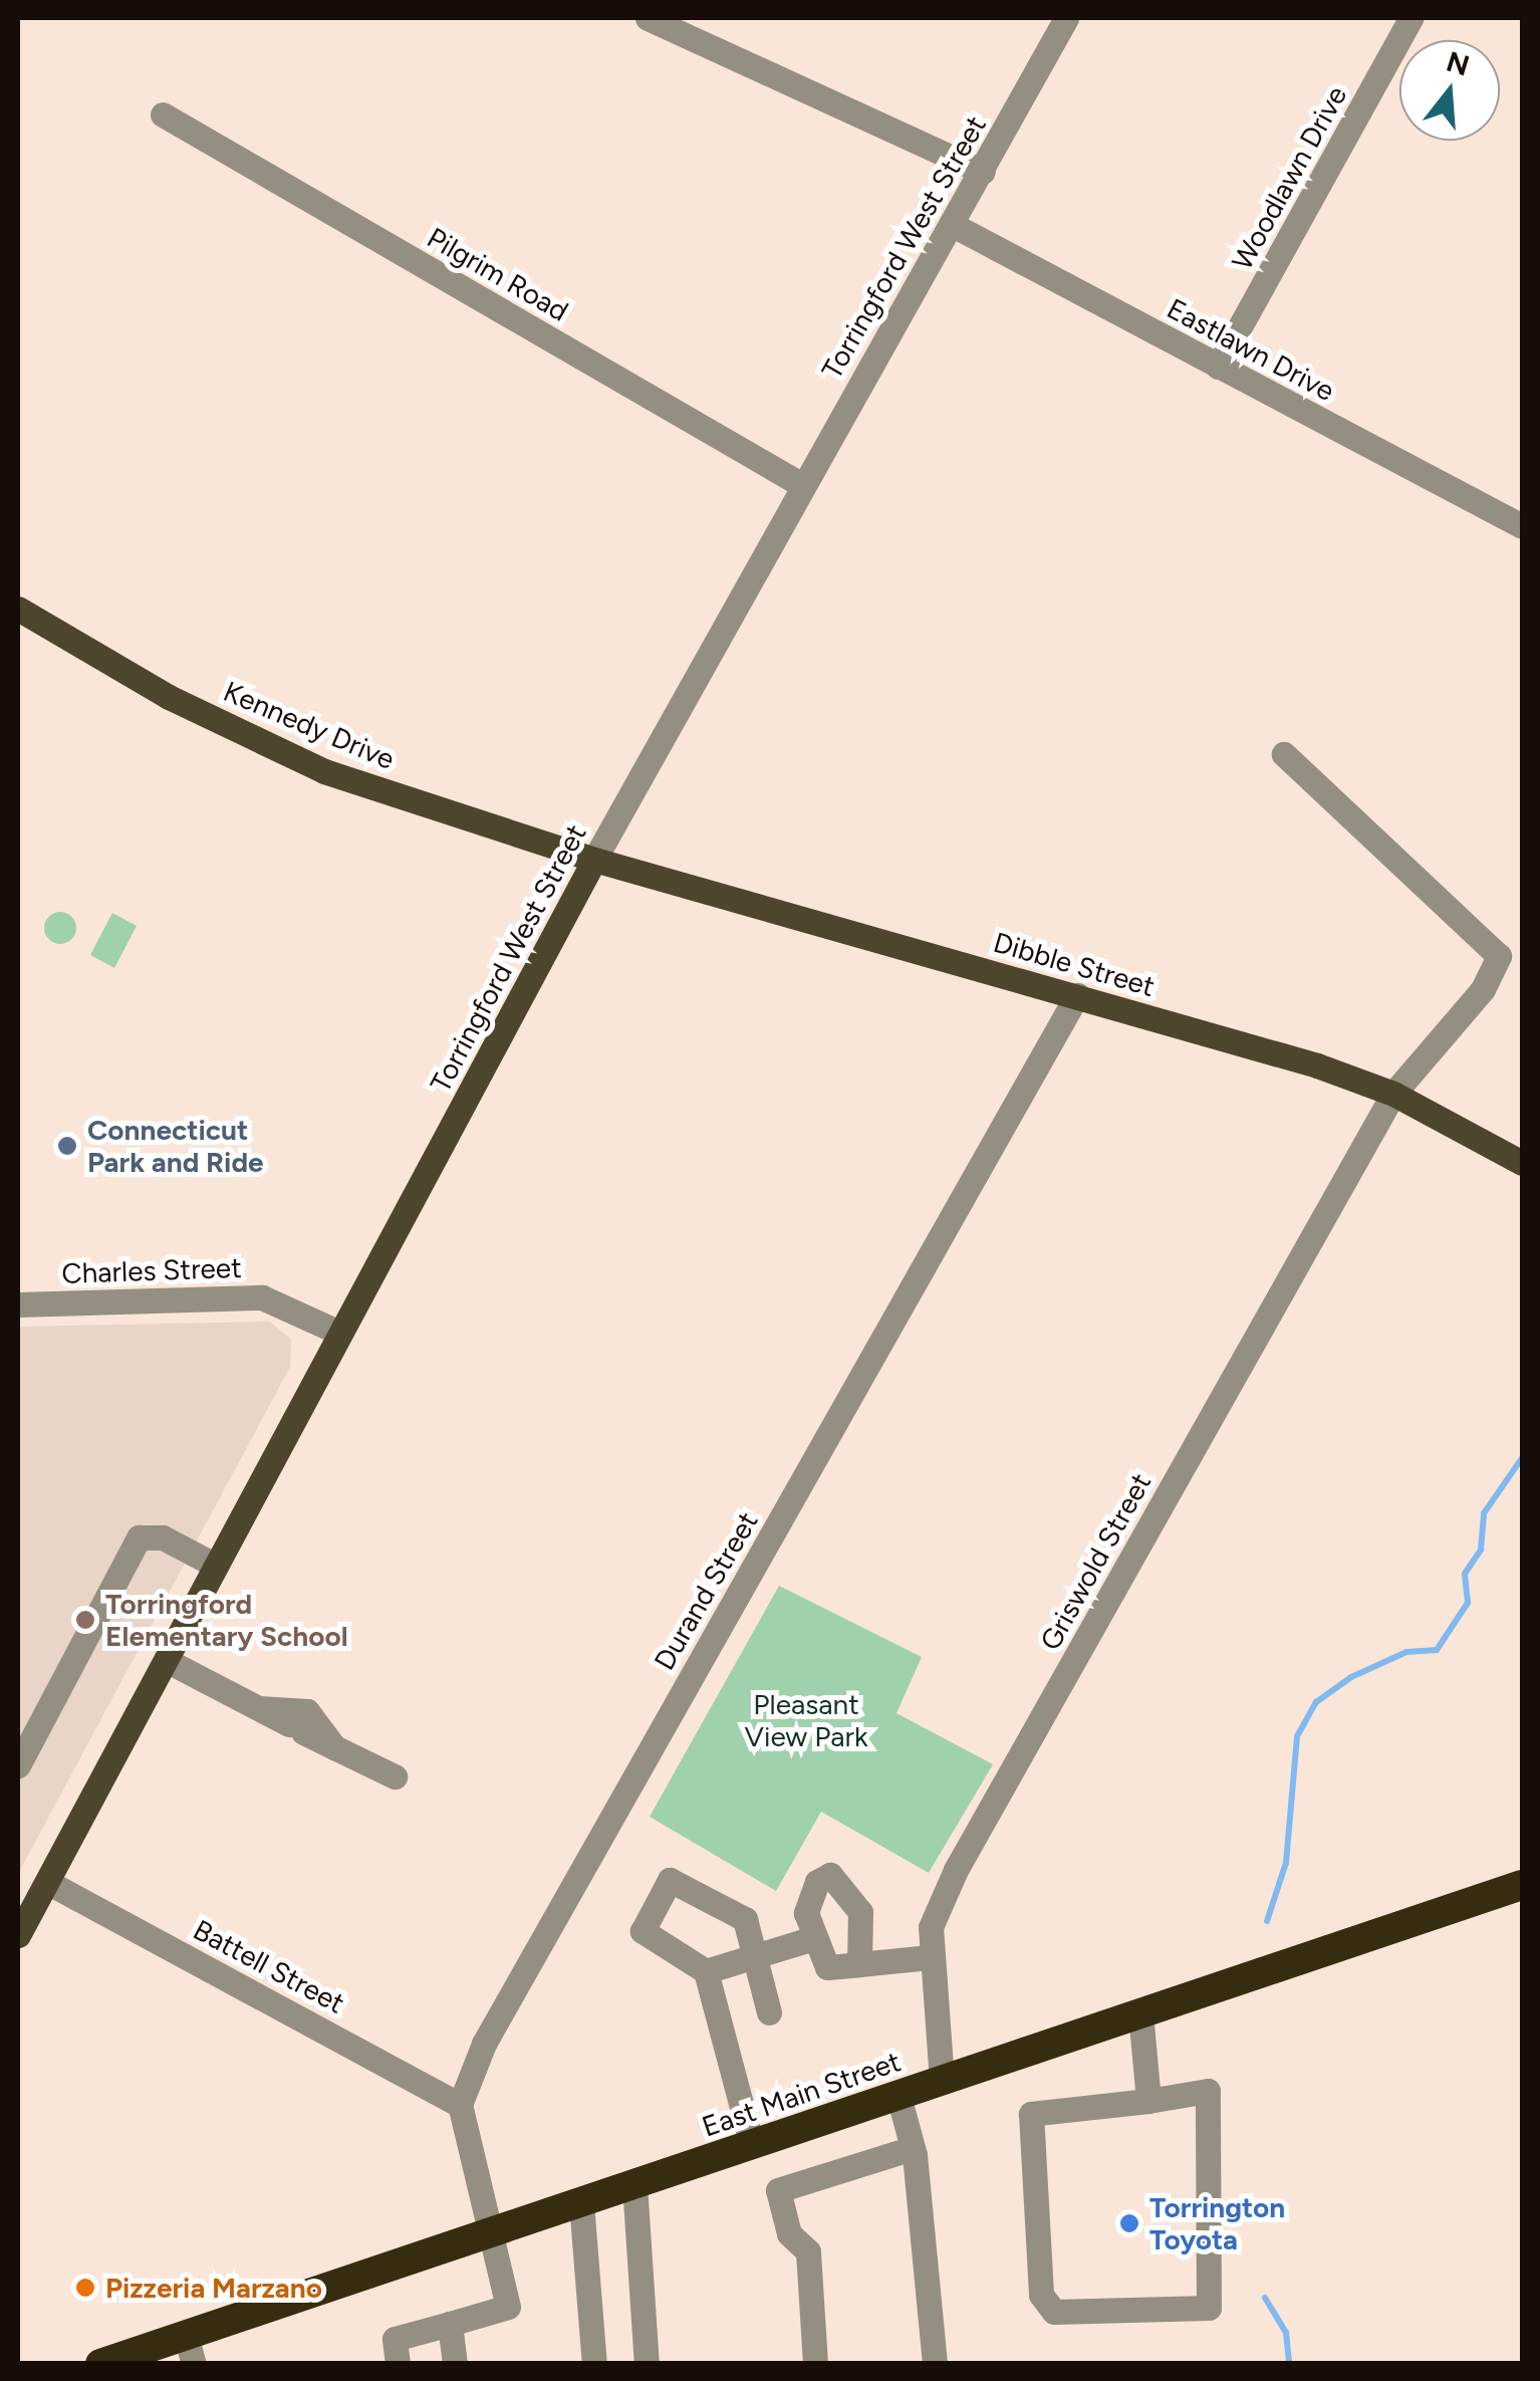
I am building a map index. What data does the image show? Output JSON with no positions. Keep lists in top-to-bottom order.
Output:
{
  "streets": {
    "highway": ["East Main Street"],
    "main road": ["Torringford West Street", "Kennedy Drive", "Dibble Street"],
    "street": [
      "Woodlawn Drive",
      "Pilgrim Road",
      "Eastlawn Drive",
      "Charles Street",
      "Griswold Street",
      "Durand Street",
      "Battell Street"
    ]
  },
  "crossings": [
    ["Woodlawn Drive", "Eastlawn Drive"],
    ["Torringford West Street", "Pilgrim Road"],
    ["Torringford West Street", "Eastlawn Drive"],
    ["Torringford West Street", "Kennedy Drive"],
    ["Torringford West Street", "Dibble Street"],
    ["Torringford West Street", "Charles Street"],
    ["Torringford West Street", "Battell Street"],
    ["Kennedy Drive", "Dibble Street"],
    ["Dibble Street", "Griswold Street"],
    ["Dibble Street", "Durand Street"],
    ["Griswold Street", "East Main Street"],
    ["Durand Street", "Battell Street"]
  ],
  "parks": ["Pleasant View Park"],
  "places": [
    "Connecticut Park and Ride",
    "Torringford Elementary School",
    "Torrington Toyota",
    "Pizzeria Marzano"
  ],
  "north": "top"
}
